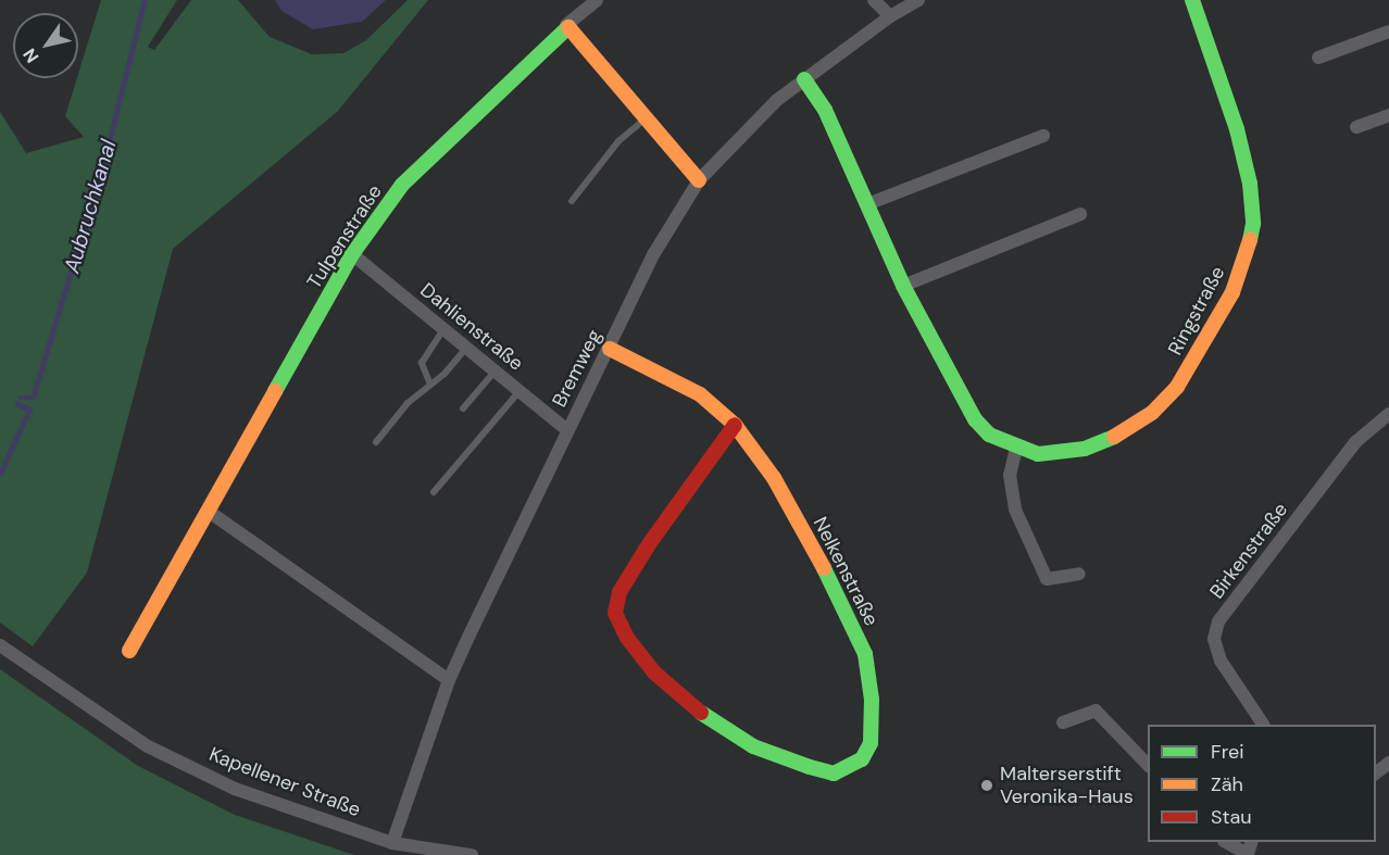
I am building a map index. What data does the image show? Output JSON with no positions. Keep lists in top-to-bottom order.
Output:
{
  "streets": {
    "street": [
      "Tulpenstraße",
      "Ringstraße",
      "Dahlienstraße",
      "Bremweg",
      "Birkenstraße",
      "Nelkenstraße",
      "Kapellener Straße"
    ]
  },
  "crossings": [
    ["Tulpenstraße", "Dahlienstraße"],
    ["Ringstraße", "Bremweg"],
    ["Dahlienstraße", "Bremweg"],
    ["Bremweg", "Nelkenstraße"],
    ["Bremweg", "Kapellener Straße"]
  ],
  "water": ["Aubruchkanal"],
  "places": ["Malterserstift Veronika-Haus"],
  "legend": ["Frei", "Zäh", "Stau"],
  "north": "bottom left"
}
